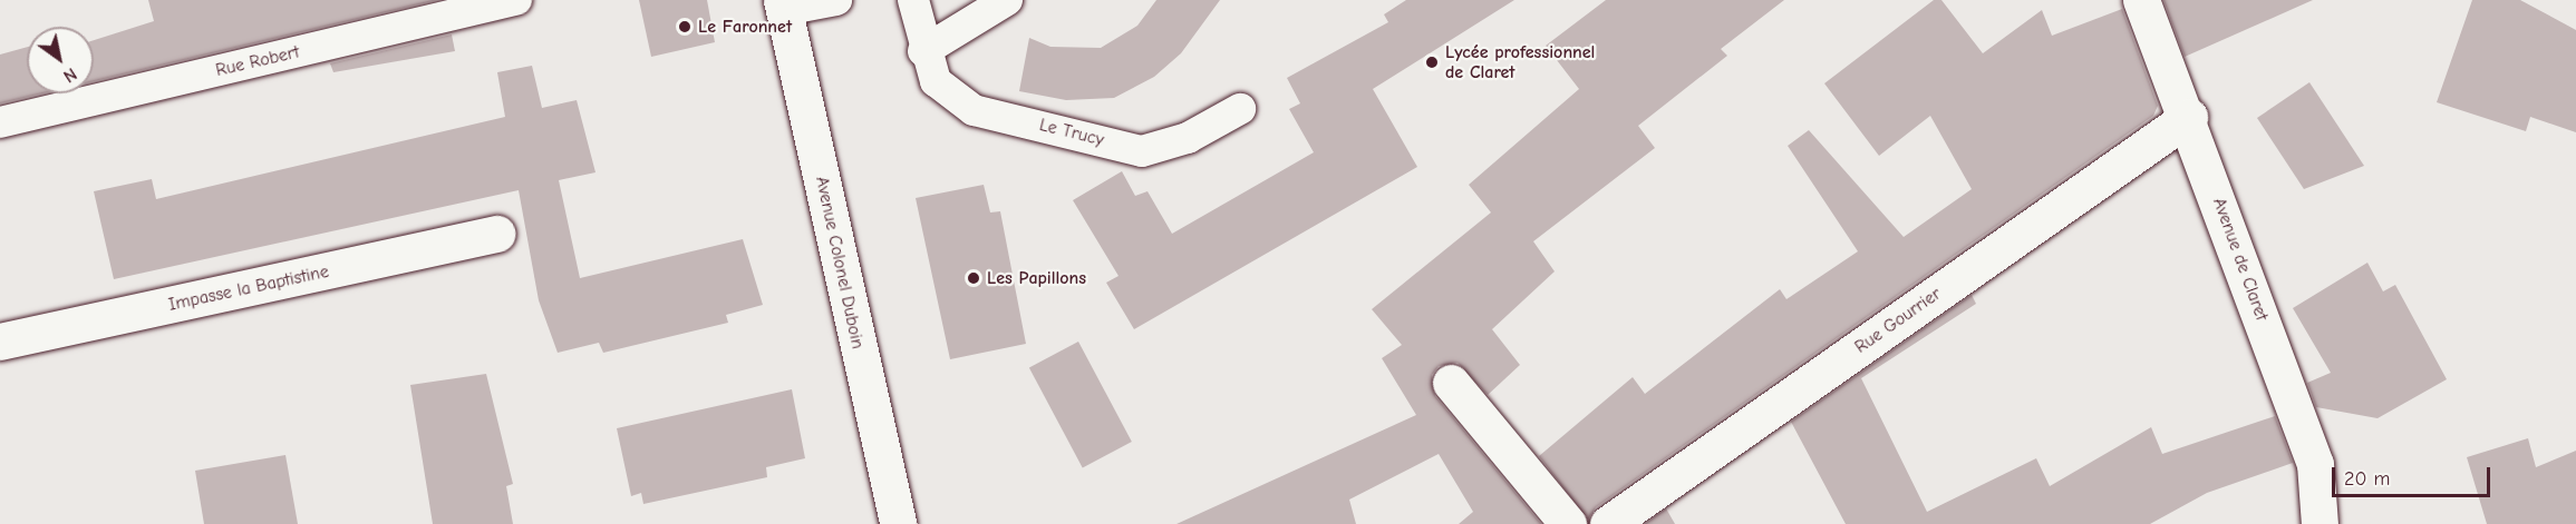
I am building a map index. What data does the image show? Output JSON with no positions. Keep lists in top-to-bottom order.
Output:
{
  "streets": {
    "street": [
      "Avenue de Claret",
      "Avenue Colonel Duboin",
      "Impasse la Baptistine",
      "Rue Gourrier"
    ],
    "lane": ["Rue Robert", "Le Trucy"]
  },
  "crossings": [
    ["Avenue de Claret", "Rue Gourrier"]
  ],
  "places": ["Le Faronnet", "Lycée professionnel de Claret", "Les Papillons"],
  "scale_bar": "20 m",
  "north": "bottom right"
}
